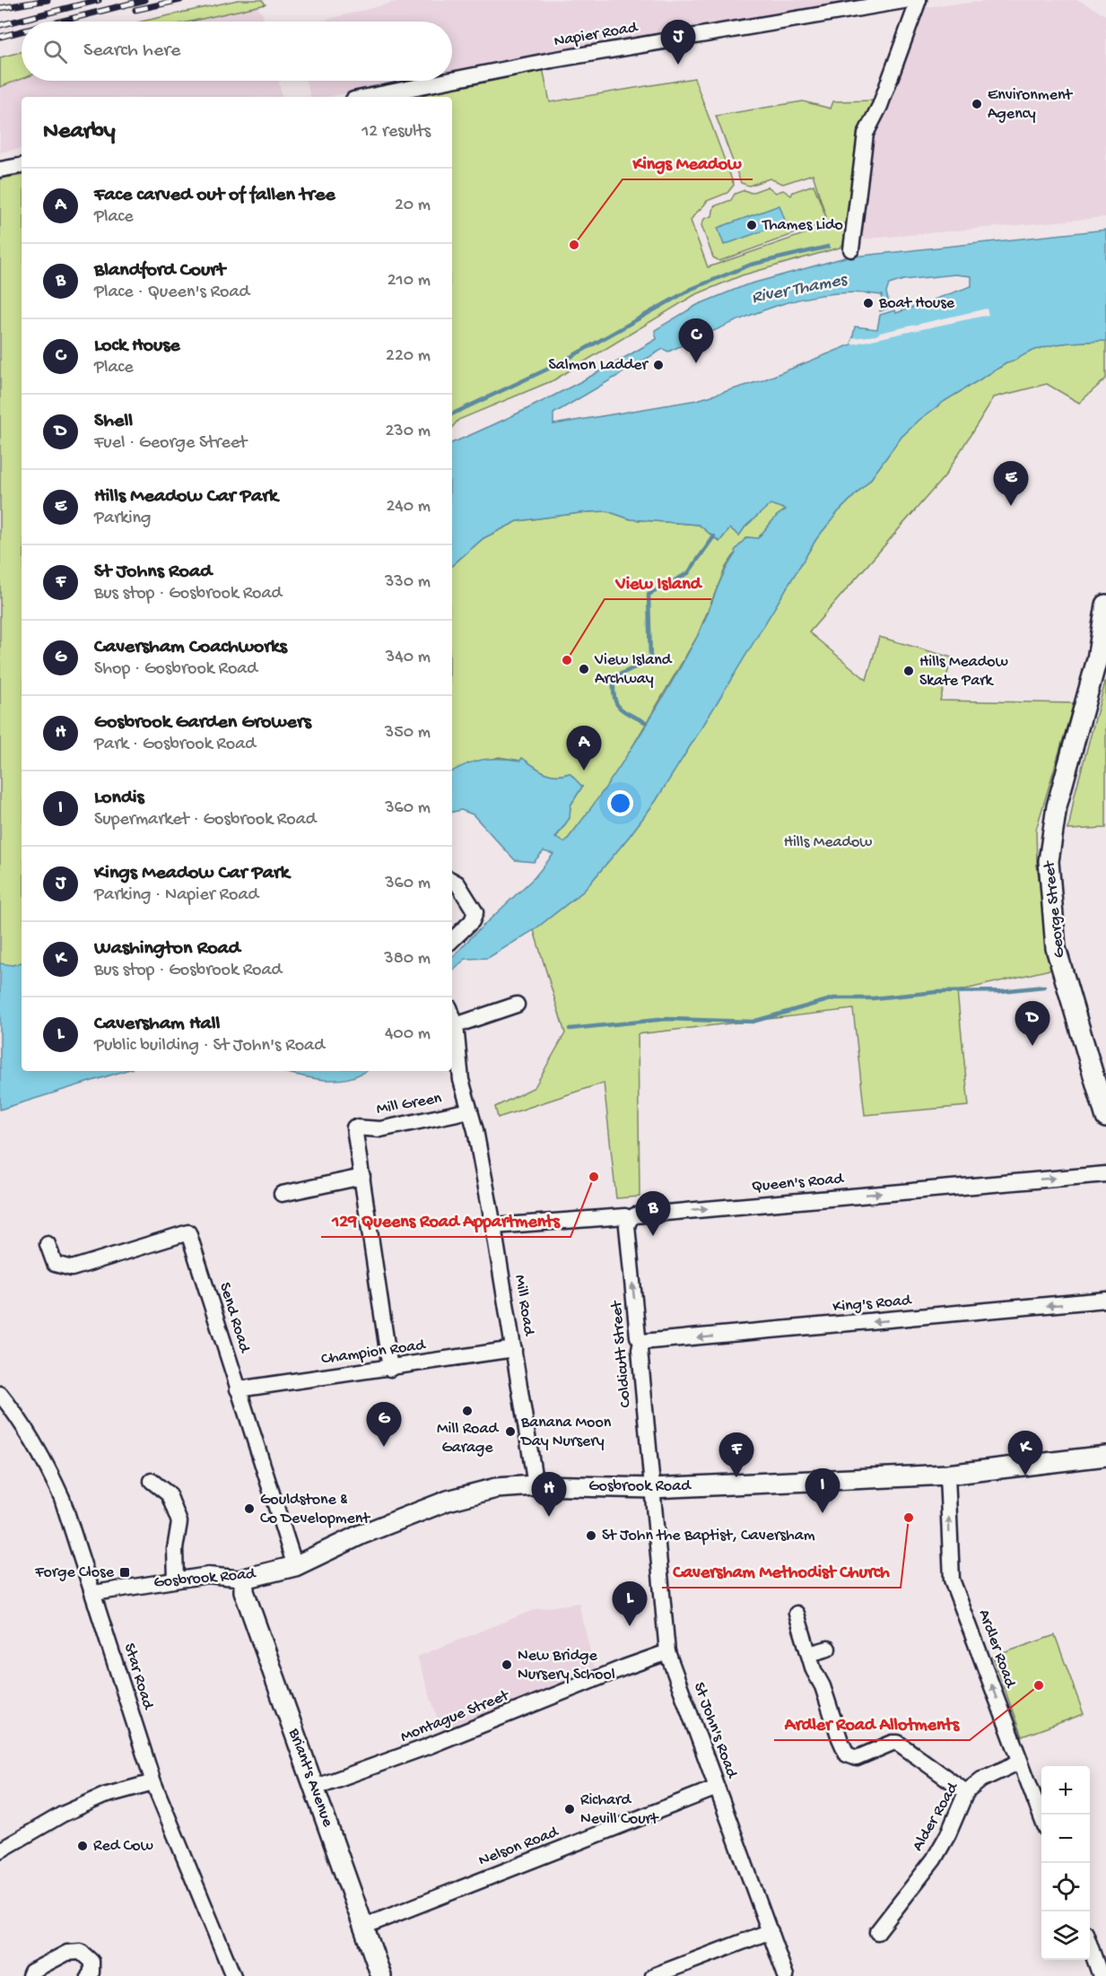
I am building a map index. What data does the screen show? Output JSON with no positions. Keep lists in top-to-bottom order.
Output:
{
  "streets": {
    "main road": ["George Street", "Gosbrook Road", "Briant's Avenue"],
    "street": [
      "Napier Road",
      "Mill Green",
      "Queen's Road",
      "King's Road",
      "Mill Road",
      "Send Road",
      "Champion Road",
      "Coldicutt Street",
      "Ardler Road",
      "Star Road",
      "Montague Street",
      "St John's Road",
      "Alder Road",
      "Nelson Road"
    ]
  },
  "crossings": [
    ["Mill Green", "Mill Road"],
    ["Queen's Road", "Mill Road"],
    ["Queen's Road", "Coldicutt Street"],
    ["King's Road", "Coldicutt Street"],
    ["Mill Road", "Champion Road"],
    ["Mill Road", "Gosbrook Road"],
    ["Send Road", "Champion Road"],
    ["Send Road", "Gosbrook Road"],
    ["Coldicutt Street", "Gosbrook Road"],
    ["Coldicutt Street", "St John's Road"],
    ["Gosbrook Road", "Ardler Road"],
    ["Gosbrook Road", "Star Road"],
    ["Gosbrook Road", "St John's Road"],
    ["Gosbrook Road", "Briant's Avenue"],
    ["Ardler Road", "Alder Road"],
    ["Montague Street", "St John's Road"],
    ["Montague Street", "Briant's Avenue"],
    ["St John's Road", "Nelson Road"],
    ["Briant's Avenue", "Nelson Road"]
  ],
  "one_way": [
    "Queen's Road",
    "King's Road",
    "Coldicutt Street",
    "Ardler Road"
  ],
  "water": ["River Thames"],
  "parks": ["Hills Meadow"],
  "places": {
    "other": [
      "Environment Agency",
      "Thames Lido",
      "Kings Meadow",
      "Boat House",
      "Salmon Ladder",
      "View Island",
      "View Island Archway",
      "Hills Meadow Skate Park",
      "129 Queens Road Appartments",
      "Mill Road Garage",
      "Banana Moon Day Nursery",
      "Gouldstone & Co Development",
      "Caversham Methodist Church",
      "St John the Baptist, Caversham",
      "New Bridge Nursery School",
      "Ardler Road Allotments",
      "Richard Nevill Court",
      "Red Cow"
    ],
    "transit": ["Forge Close"]
  },
  "page": {
    "pins": [
      "J",
      "C",
      "E",
      "A",
      "D",
      "B",
      "G",
      "K",
      "F",
      "I",
      "H",
      "L"
    ],
    "search": "Search here",
    "heading": ["Nearby", "12 results"],
    "list": [
      {
        "mark": "A",
        "name": "Face carved out of fallen tree",
        "note": "Place",
        "value": "20 m"
      },
      {
        "mark": "B",
        "name": "Blandford Court",
        "note": "Place · Queen's Road",
        "value": "210 m"
      },
      {
        "mark": "C",
        "name": "Lock House",
        "note": "Place",
        "value": "220 m"
      },
      {
        "mark": "D",
        "name": "Shell",
        "note": "Fuel · George Street",
        "value": "230 m"
      },
      {
        "mark": "E",
        "name": "Hills Meadow Car Park",
        "note": "Parking",
        "value": "240 m"
      },
      {
        "mark": "F",
        "name": "St Johns Road",
        "note": "Bus stop · Gosbrook Road",
        "value": "330 m"
      },
      {
        "mark": "G",
        "name": "Caversham Coachworks",
        "note": "Shop · Gosbrook Road",
        "value": "340 m"
      },
      {
        "mark": "H",
        "name": "Gosbrook Garden Growers",
        "note": "Park · Gosbrook Road",
        "value": "350 m"
      },
      {
        "mark": "I",
        "name": "Londis",
        "note": "Supermarket · Gosbrook Road",
        "value": "360 m"
      },
      {
        "mark": "J",
        "name": "Kings Meadow Car Park",
        "note": "Parking · Napier Road",
        "value": "360 m"
      },
      {
        "mark": "K",
        "name": "Washington Road",
        "note": "Bus stop · Gosbrook Road",
        "value": "380 m"
      },
      {
        "mark": "L",
        "name": "Caversham Hall",
        "note": "Public building · St John's Road",
        "value": "400 m"
      }
    ],
    "map_buttons": ["+", "−"]
  }
}
